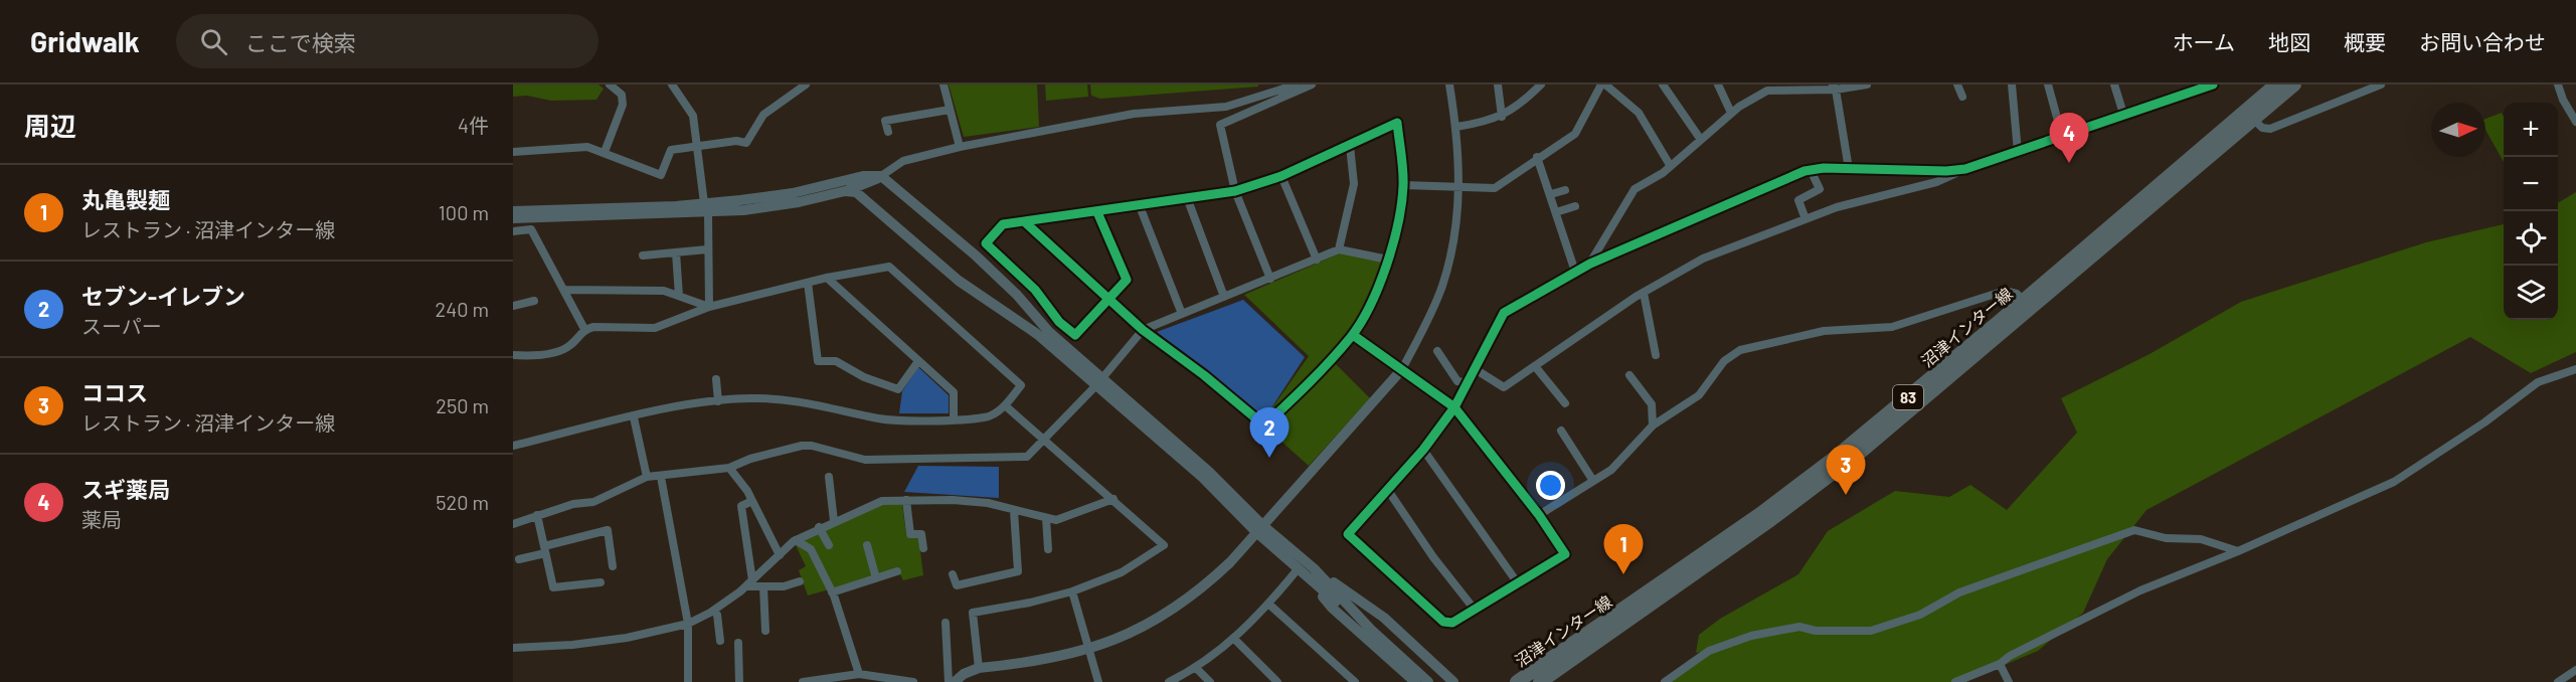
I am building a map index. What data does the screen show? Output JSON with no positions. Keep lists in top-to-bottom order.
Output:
{
  "streets": {
    "main road": ["沼津インター線", "83"]
  },
  "north": "right",
  "page": {
    "header": "Gridwalk",
    "search": "ここで検索",
    "nav": [
      "ホーム",
      "地図",
      "概要",
      "お問い合わせ"
    ],
    "heading": ["周辺", "4件"],
    "map_buttons": ["+", "−"],
    "pins": [
      "4",
      "2",
      "3",
      "1"
    ],
    "list": [
      {
        "mark": "1",
        "name": "丸亀製麺",
        "note": "レストラン · 沼津インター線",
        "value": "100 m"
      },
      {
        "mark": "2",
        "name": "セブン-イレブン",
        "note": "スーパー",
        "value": "240 m"
      },
      {
        "mark": "3",
        "name": "ココス",
        "note": "レストラン · 沼津インター線",
        "value": "250 m"
      },
      {
        "mark": "4",
        "name": "スギ薬局",
        "note": "薬局",
        "value": "520 m"
      }
    ]
  }
}
